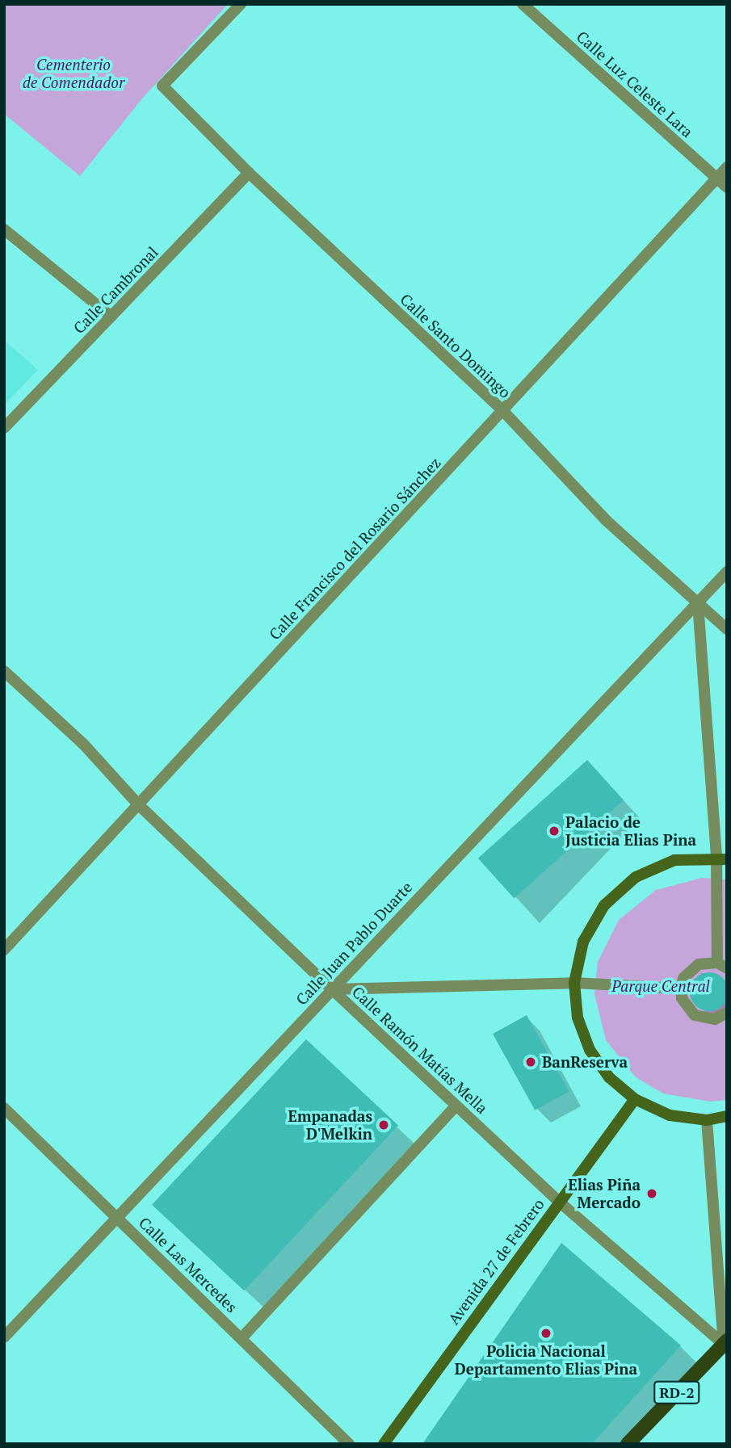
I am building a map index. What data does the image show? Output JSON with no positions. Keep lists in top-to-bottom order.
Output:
{
  "streets": {
    "main road": ["RD-2"],
    "street": [
      "Calle Luz Celeste Lara",
      "Calle Cambronal",
      "Calle Santo Domingo",
      "Calle Francisco del Rosario Sánchez",
      "Calle Juan Pablo Duarte",
      "Calle Ramón Matías Mella",
      "Avenida 27 de Febrero",
      "Calle Las Mercedes"
    ]
  },
  "crossings": [
    ["Calle Luz Celeste Lara", "Calle Francisco del Rosario Sánchez"],
    ["Calle Cambronal", "Calle Santo Domingo"],
    ["Calle Santo Domingo", "Calle Francisco del Rosario Sánchez"],
    ["Calle Santo Domingo", "Calle Juan Pablo Duarte"],
    ["Calle Francisco del Rosario Sánchez", "Calle Ramón Matías Mella"],
    ["Calle Juan Pablo Duarte", "Calle Ramón Matías Mella"],
    ["Calle Juan Pablo Duarte", "Calle Las Mercedes"],
    ["Calle Ramón Matías Mella", "Avenida 27 de Febrero"],
    ["Calle Ramón Matías Mella", "RD-2"]
  ],
  "parks": ["Cementerio de Comendador", "Parque Central"],
  "places": [
    "Palacio de Justicia Elias Pina",
    "BanReserva",
    "Empanadas D'Melkin",
    "Elias Piña Mercado",
    "Policia Nacional Departamento Elias Pina"
  ]
}
